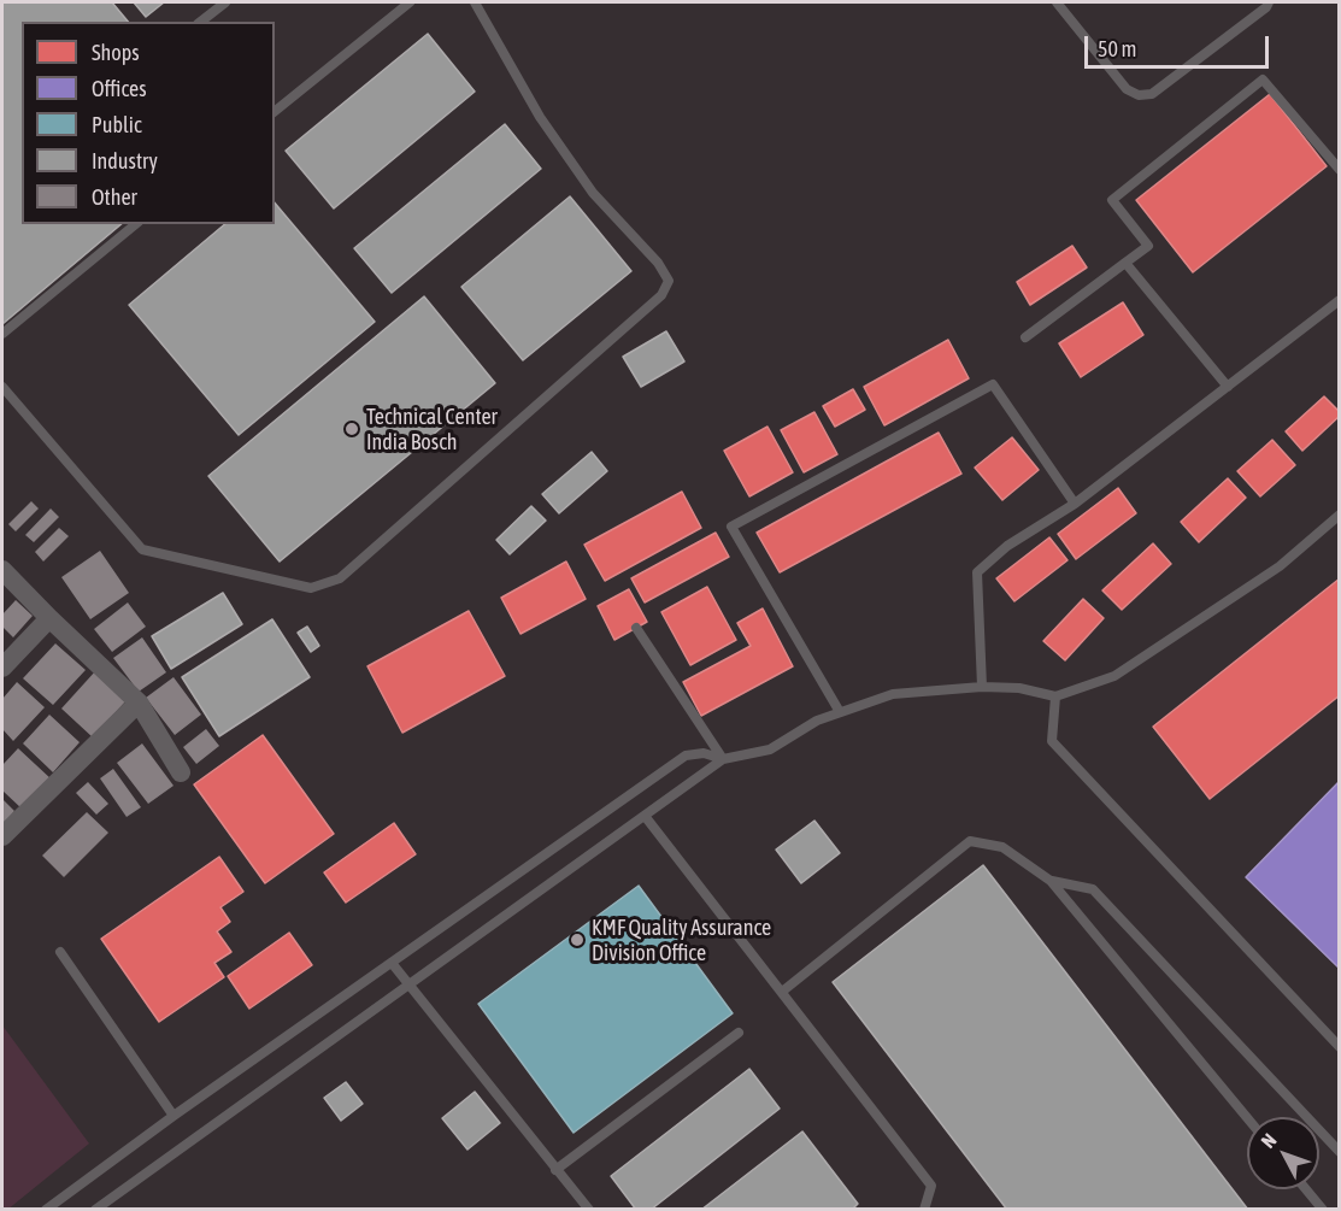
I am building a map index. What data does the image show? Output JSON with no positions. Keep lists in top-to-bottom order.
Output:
{
  "places": ["Technical Center India Bosch", "KMF Quality Assurance Division Office"],
  "legend": [
    "Shops",
    "Offices",
    "Public",
    "Industry",
    "Other"
  ],
  "scale_bar": "50 m",
  "north": "top left"
}
